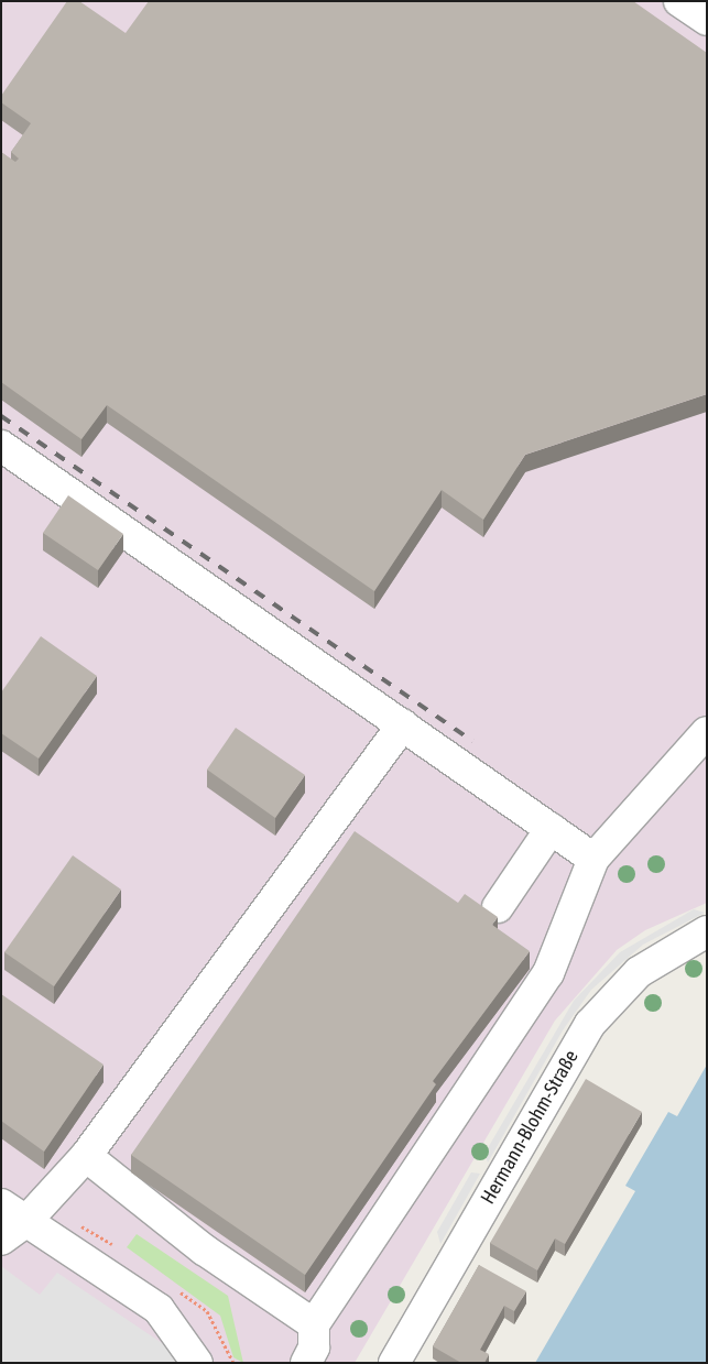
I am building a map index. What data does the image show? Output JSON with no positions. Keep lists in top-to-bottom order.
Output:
{
  "streets": {
    "street": ["Hermann-Blohm-Straße"]
  }
}
